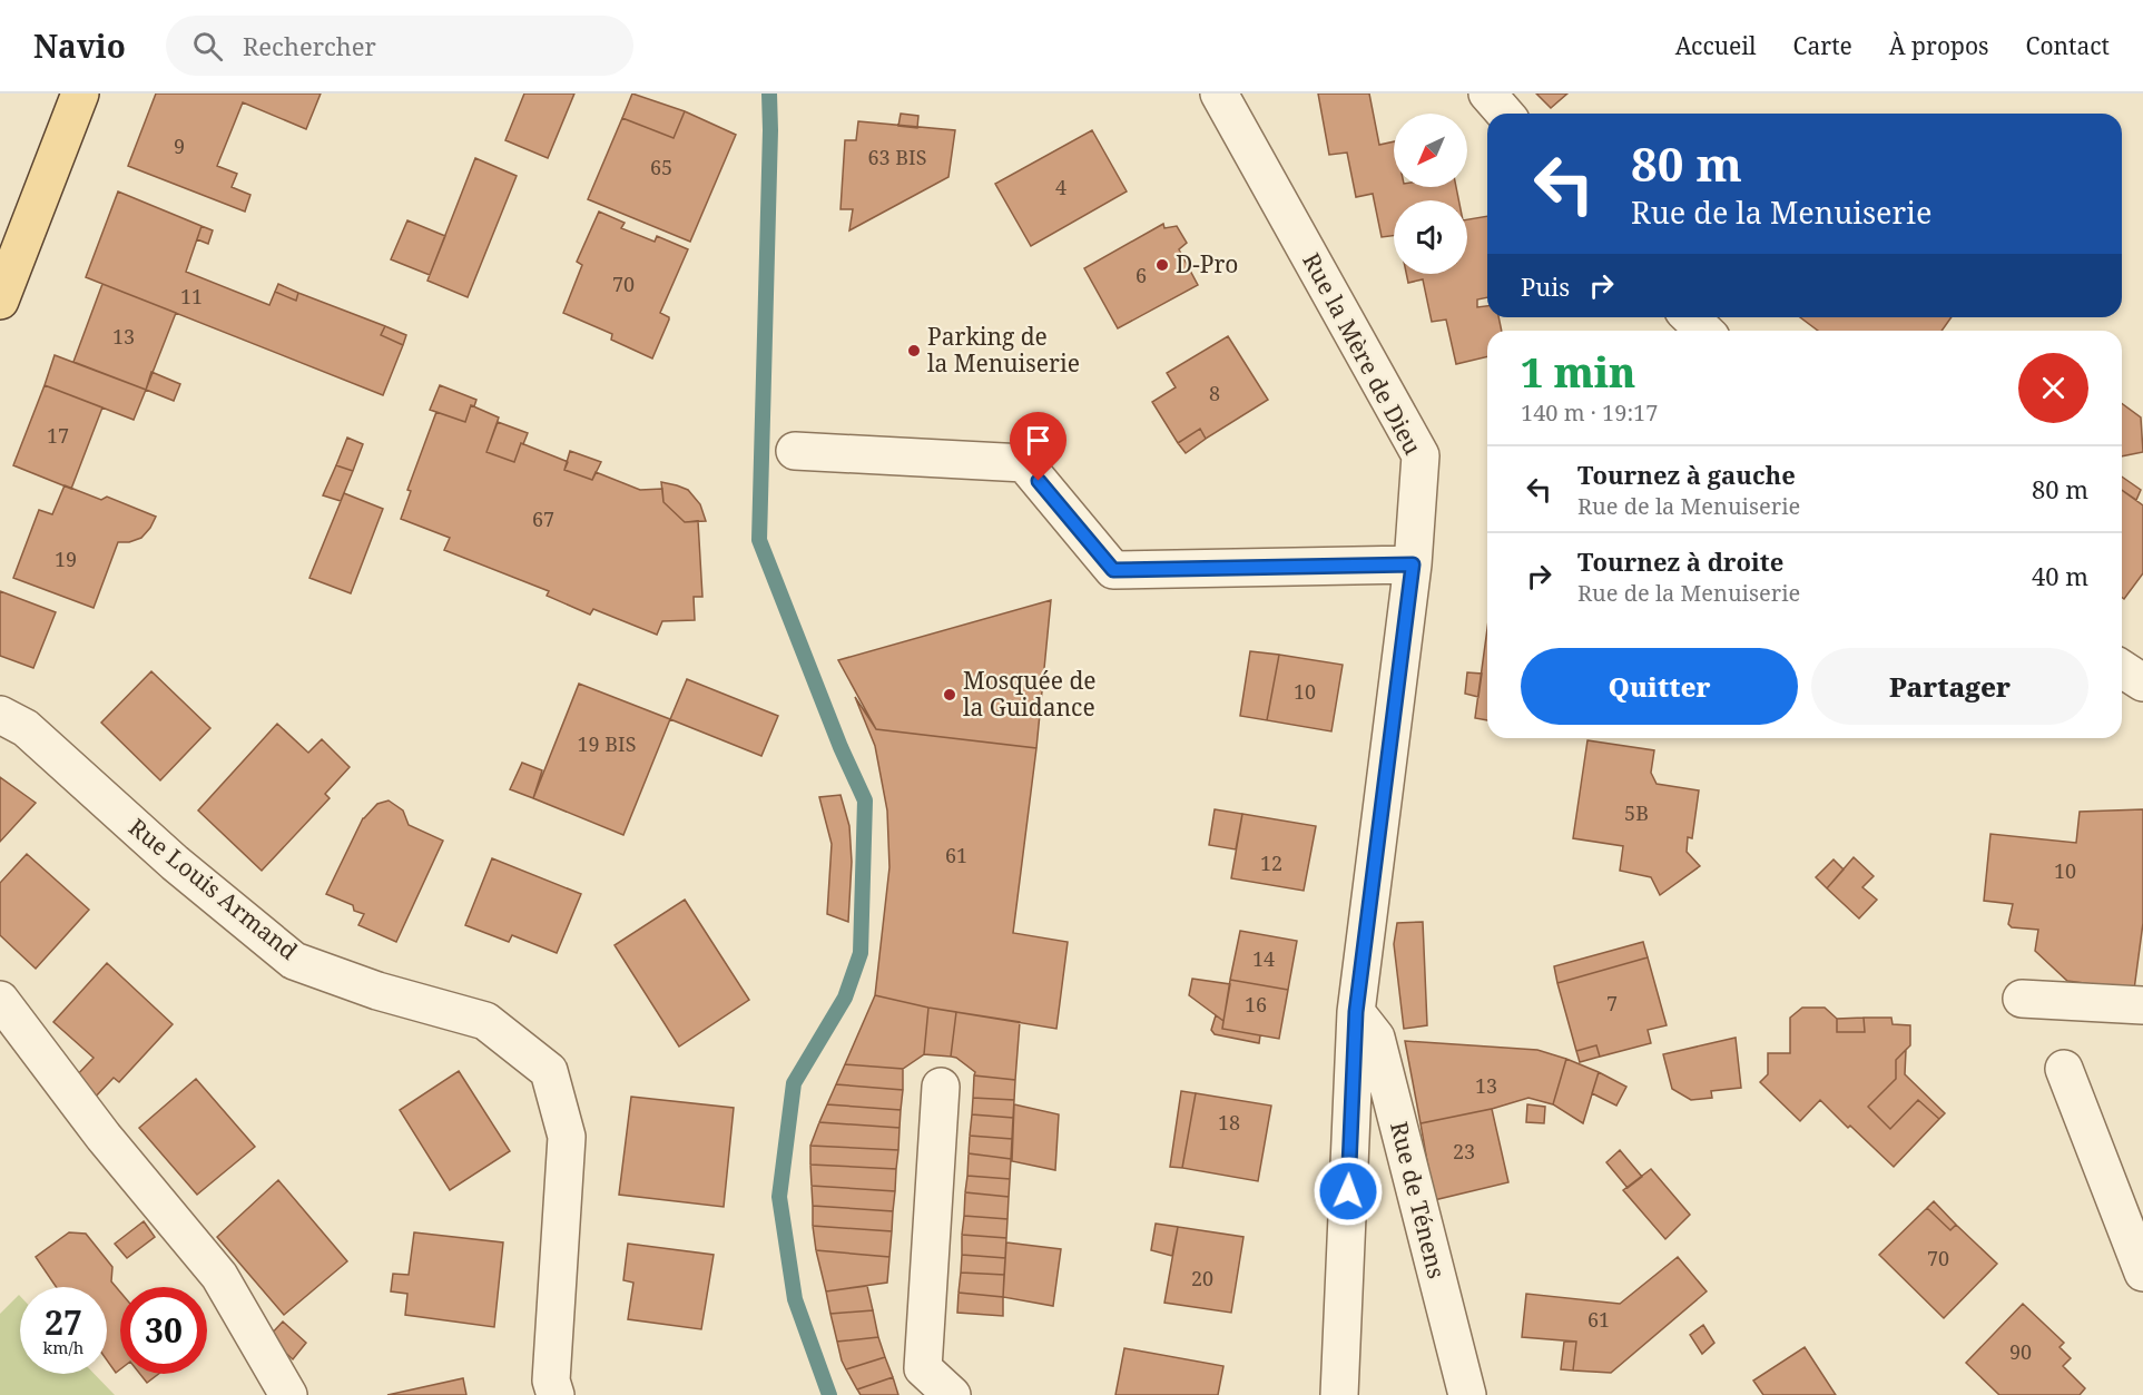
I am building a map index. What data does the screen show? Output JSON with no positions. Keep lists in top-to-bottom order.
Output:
{
  "streets": {
    "street": ["Rue la Mère de Dieu", "Rue Louis Armand", "Rue de Ténens"]
  },
  "crossings": [
    ["Rue la Mère de Dieu", "Rue de Ténens"]
  ],
  "places": ["D-Pro", "Parking de la Menuiserie", "Mosquée de la Guidance"],
  "house_numbers": [
    "9",
    "63 BIS",
    "65",
    "4",
    "6",
    "70",
    "11",
    "13",
    "8",
    "17",
    "67",
    "19",
    "10",
    "19 BIS",
    "5B",
    "61",
    "12",
    "10",
    "14",
    "7",
    "16",
    "13",
    "18",
    "23",
    "70",
    "20",
    "61",
    "90"
  ],
  "north": "bottom left",
  "page": {
    "header": "Navio",
    "search": "Rechercher",
    "nav": [
      "Accueil",
      "Carte",
      "À propos",
      "Contact"
    ],
    "turn": ["80 m", "Rue de la Menuiserie"],
    "then": "Puis",
    "heading": ["1 min", "140 m · 19:17"],
    "list": [
      {
        "name": "Tournez à gauche",
        "note": "Rue de la Menuiserie",
        "value": "80 m"
      },
      {
        "name": "Tournez à droite",
        "note": "Rue de la Menuiserie",
        "value": "40 m"
      }
    ],
    "buttons": ["Quitter", "Partager"],
    "speed": "27 km/h",
    "limit": "30"
  }
}
